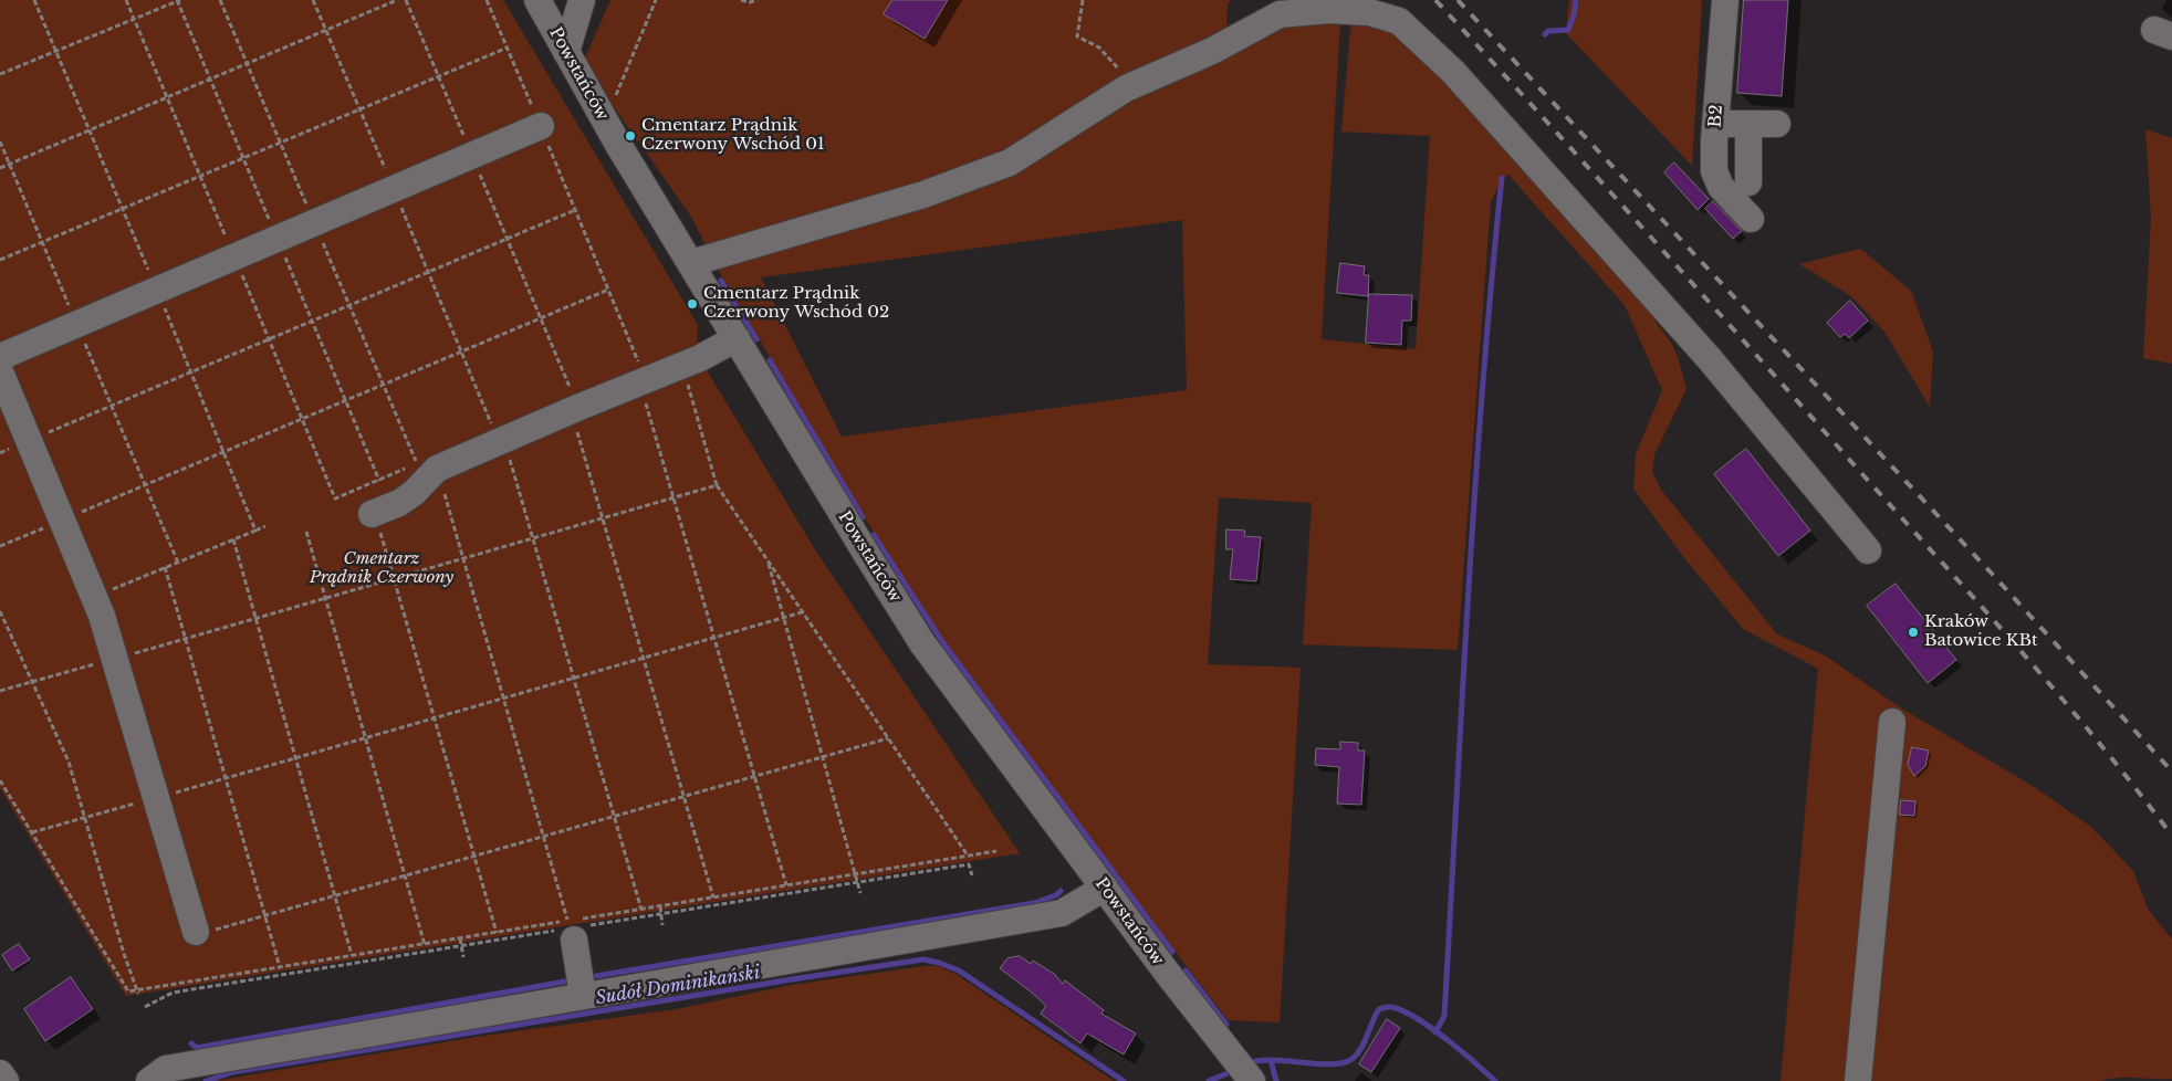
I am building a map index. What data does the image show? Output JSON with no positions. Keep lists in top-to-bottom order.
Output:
{
  "streets": {
    "street": ["Powstańców", "B2"]
  },
  "water": ["Sudół Dominikański"],
  "parks": ["Cmentarz Prądnik Czerwony"],
  "places": ["Cmentarz Prądnik Czerwony Wschód 01", "Cmentarz Prądnik Czerwony Wschód 02", "Kraków Batowice KBt"]
}
